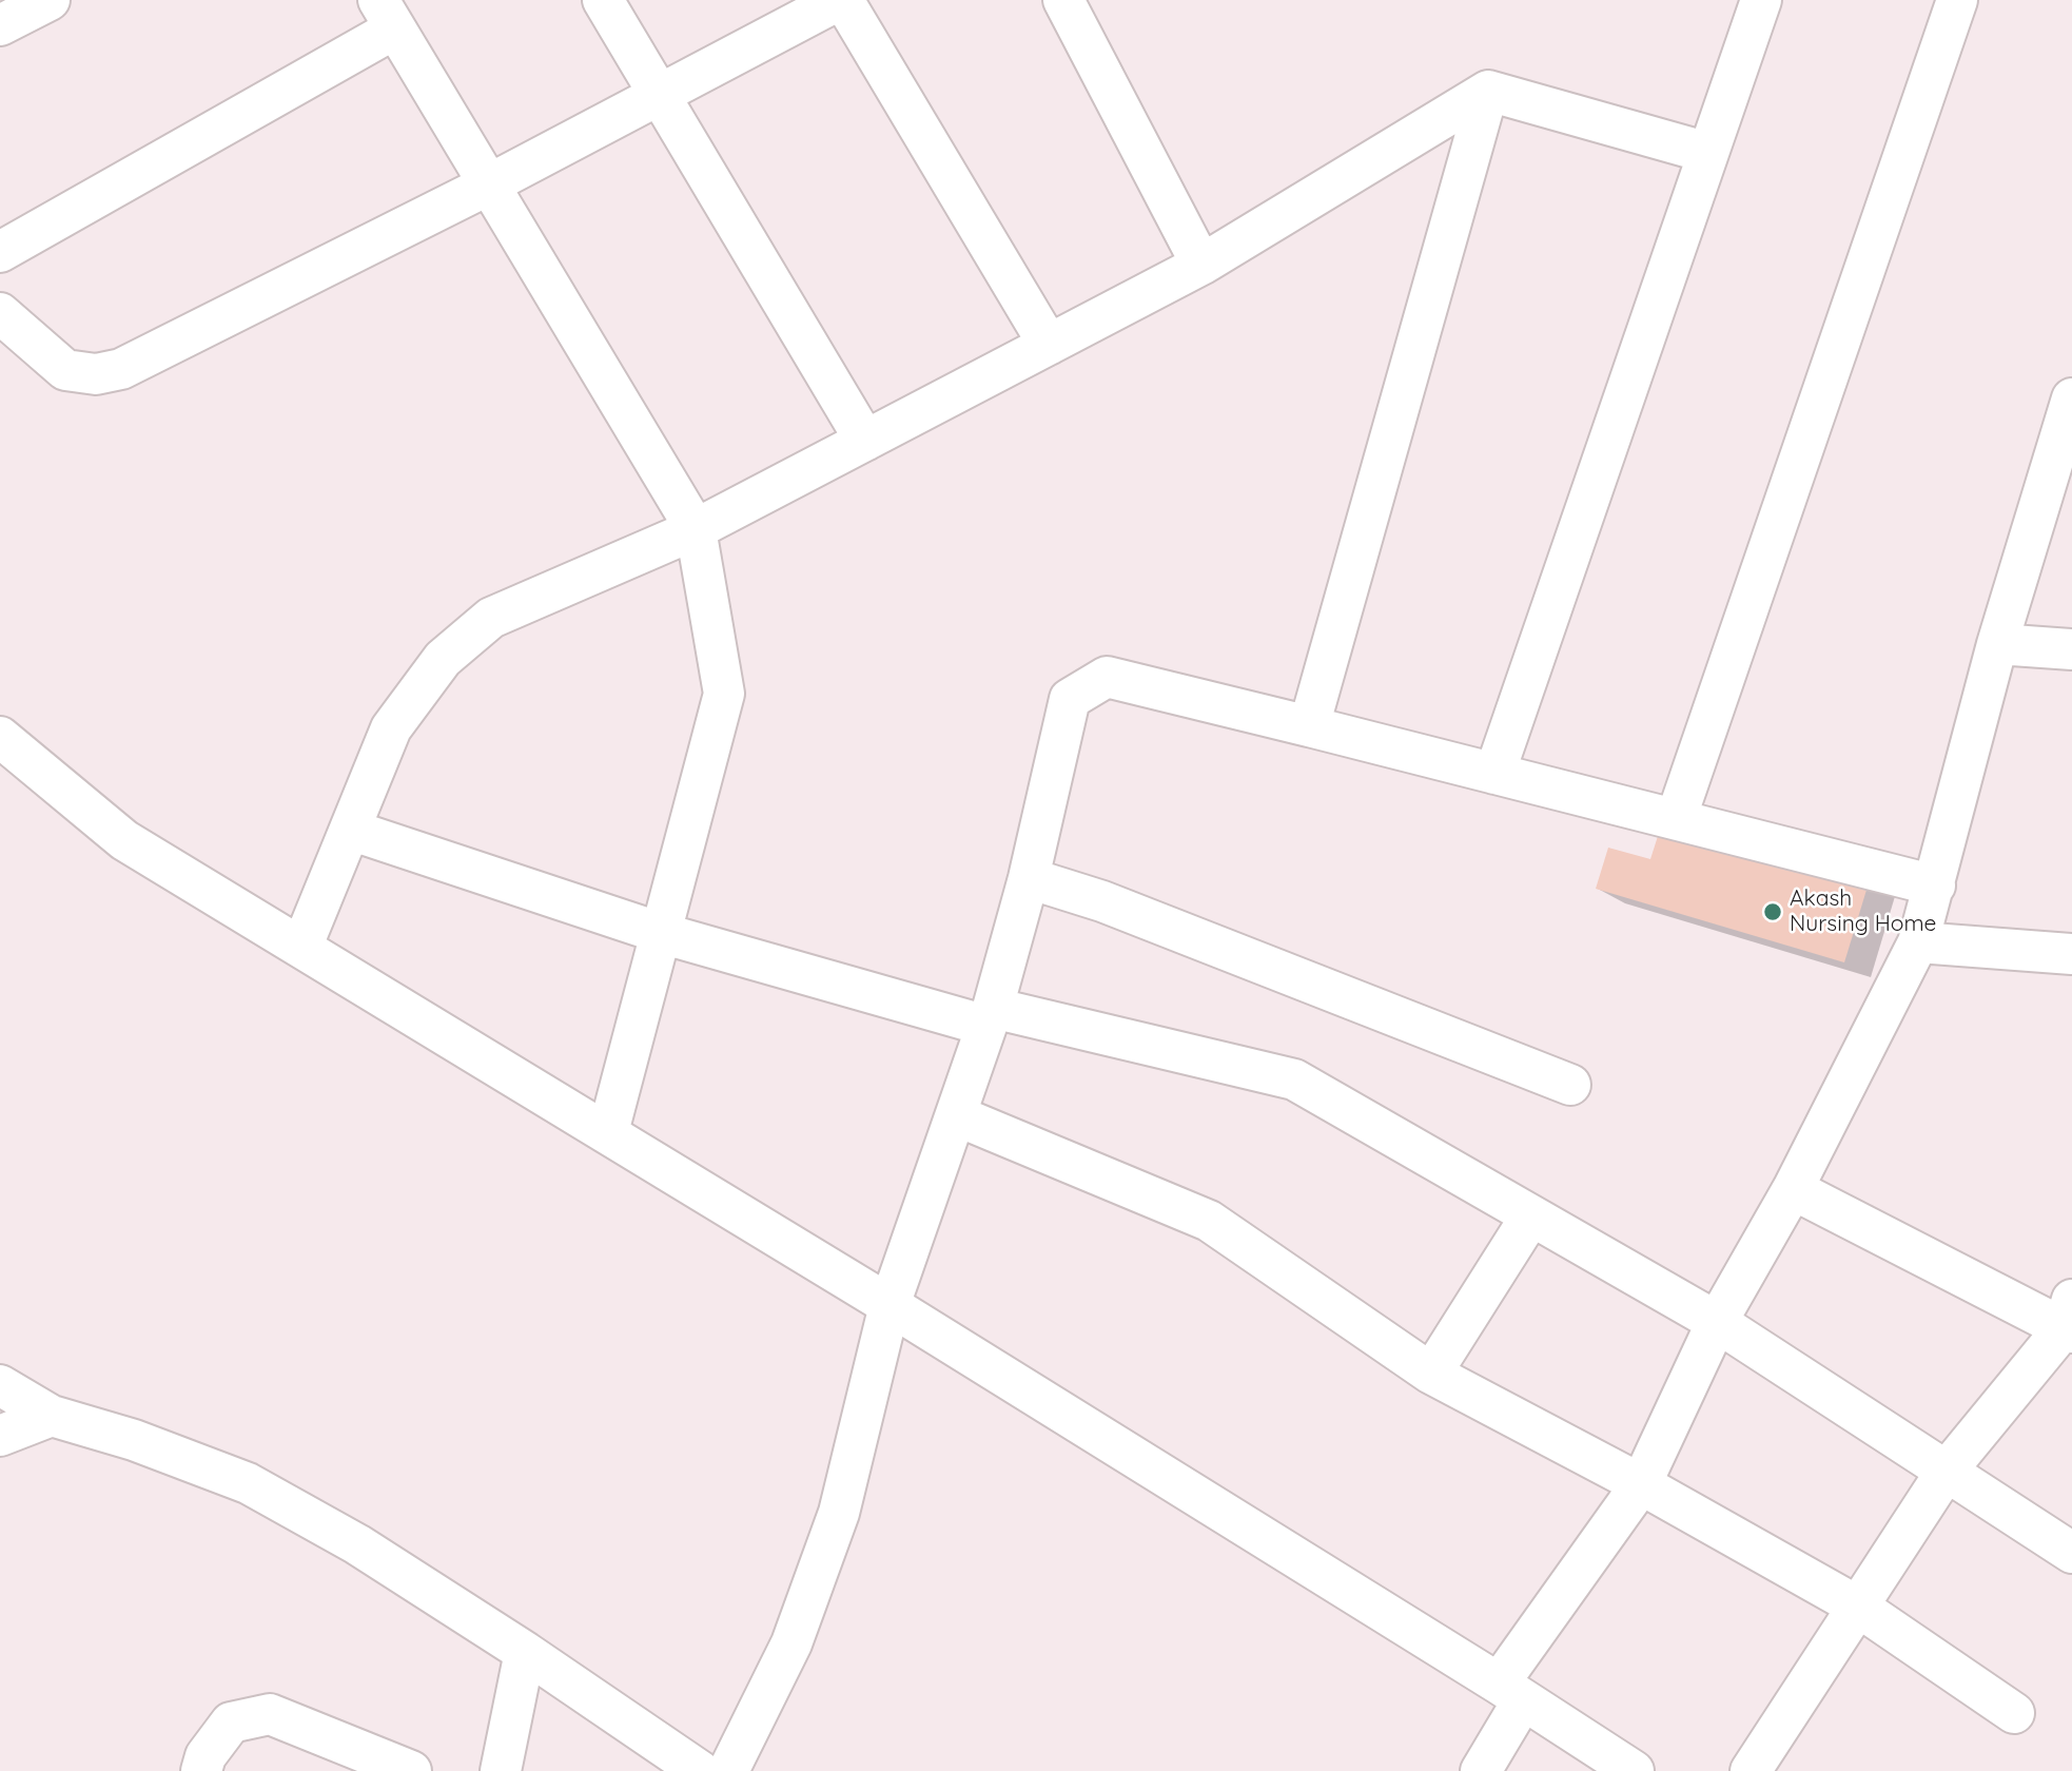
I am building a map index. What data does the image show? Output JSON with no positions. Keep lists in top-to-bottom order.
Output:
{
  "places": ["Akash Nursing Home"]
}
